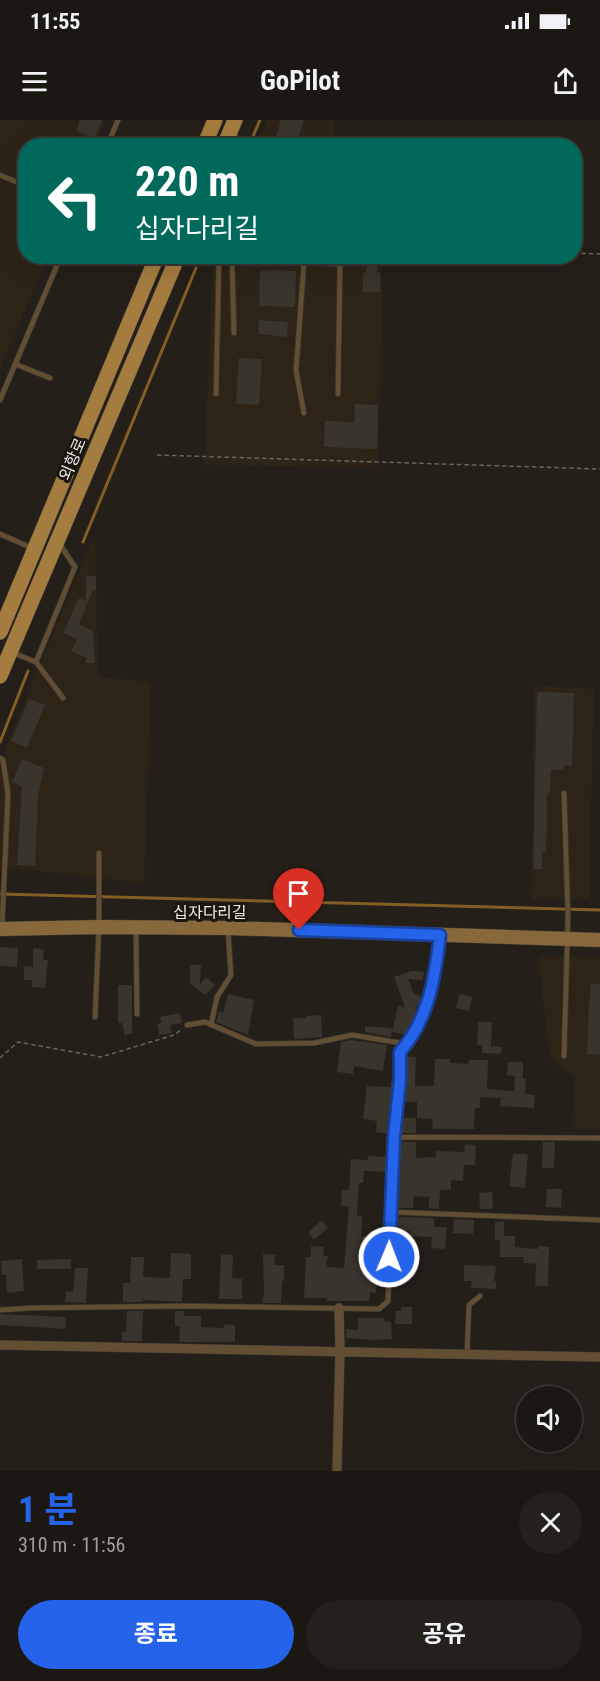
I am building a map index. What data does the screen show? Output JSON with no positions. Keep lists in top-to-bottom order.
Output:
{
  "streets": {
    "main road": ["외항로"],
    "street": ["십자다리길"]
  },
  "page": {
    "status": "11:55",
    "header": "GoPilot",
    "turn": ["220 m", "십자다리길"],
    "heading": ["1 분", "310 m · 11:56"],
    "buttons": ["종료", "공유"]
  }
}
